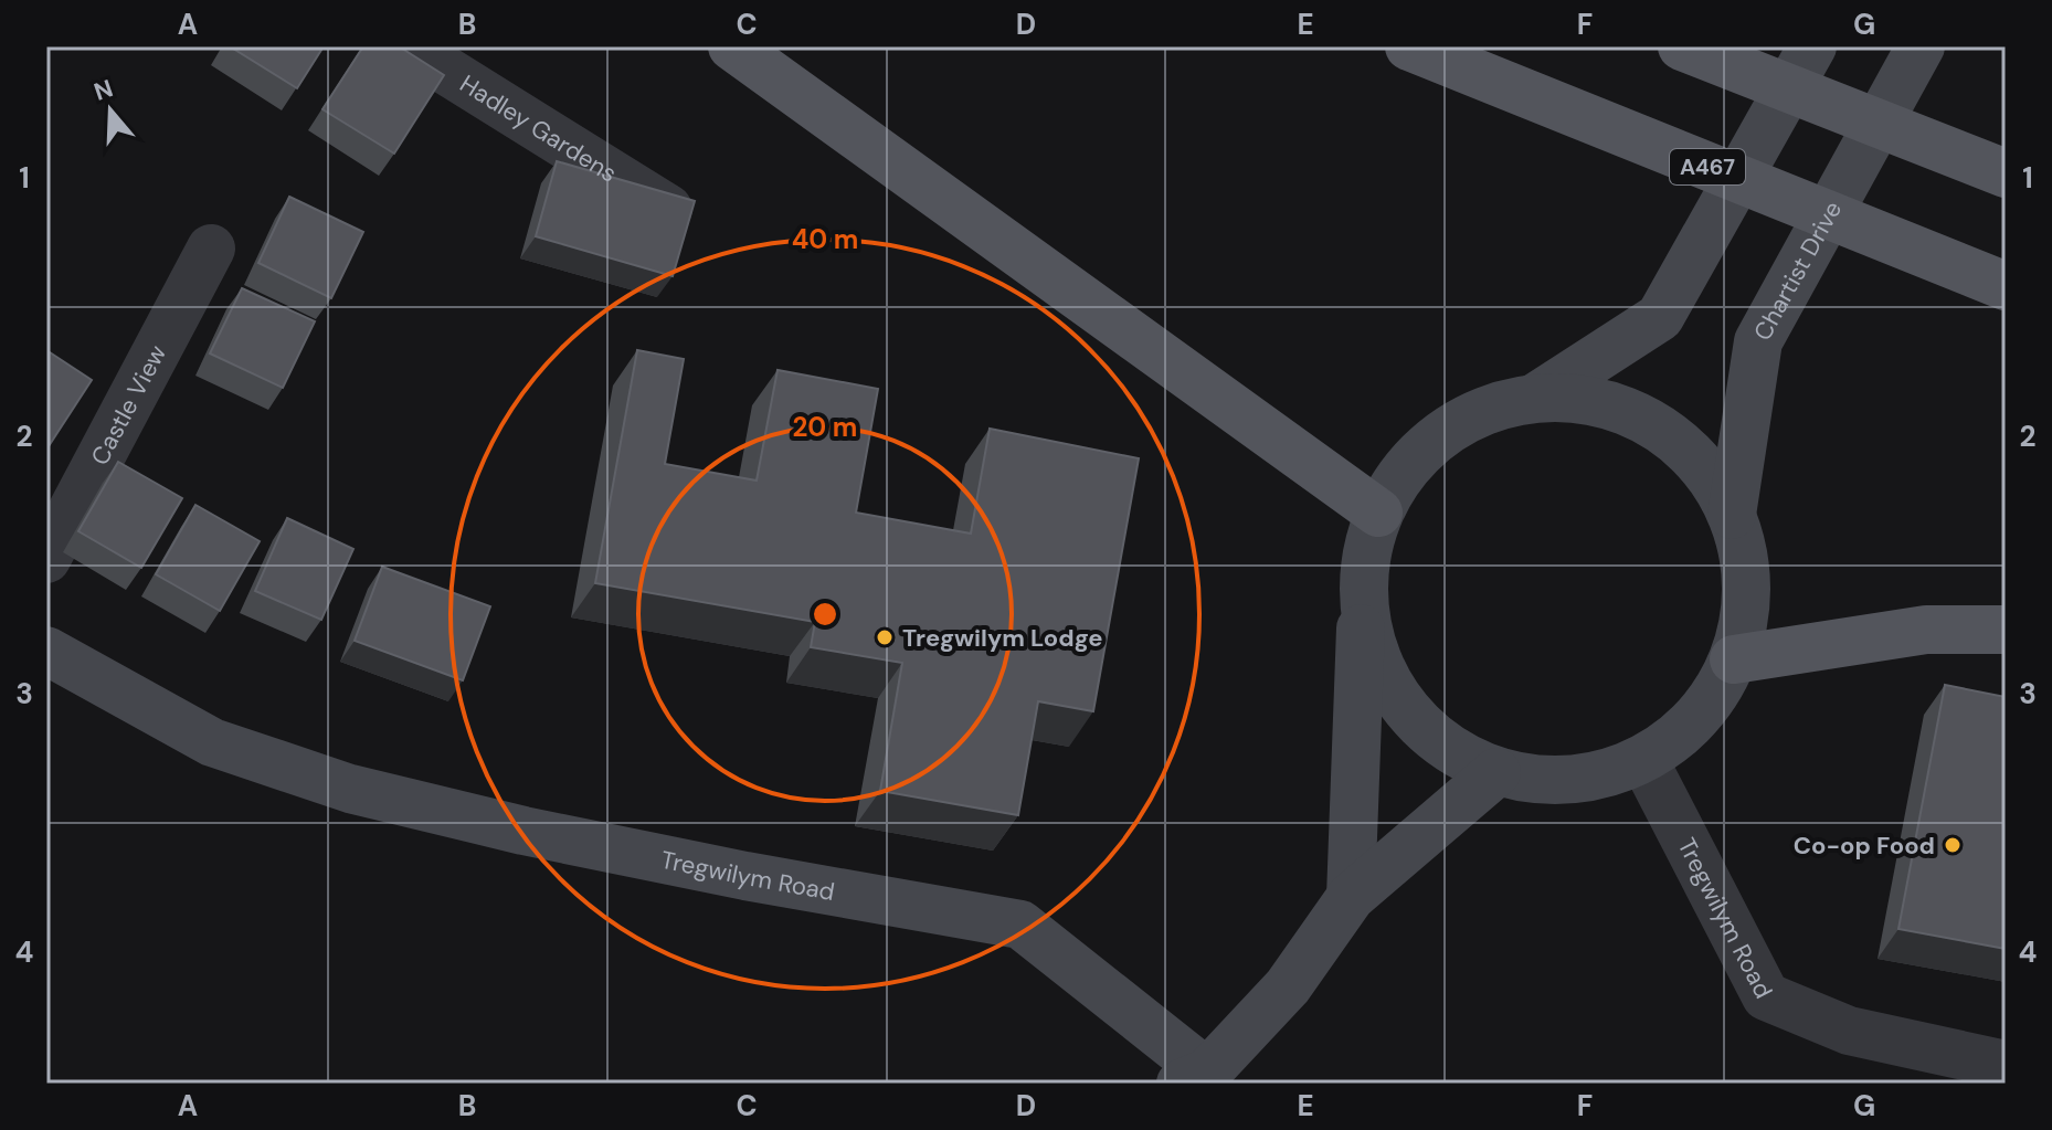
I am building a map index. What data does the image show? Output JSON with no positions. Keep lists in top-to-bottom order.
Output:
{
  "streets": {
    "main road": ["A467", "Chartist Drive", "Tregwilym Road"],
    "street": ["Hadley Gardens", "Castle View"]
  },
  "crossings": [
    ["Chartist Drive", "Tregwilym Road"]
  ],
  "places": ["Tregwilym Lodge", "Co-op Food"],
  "north": "top",
  "grid": {
    "columns": [
      "A",
      "B",
      "C",
      "D",
      "E",
      "F",
      "G"
    ],
    "rows": [
      "1",
      "2",
      "3",
      "4"
    ]
  },
  "rings": ["40 m", "20 m"]
}
